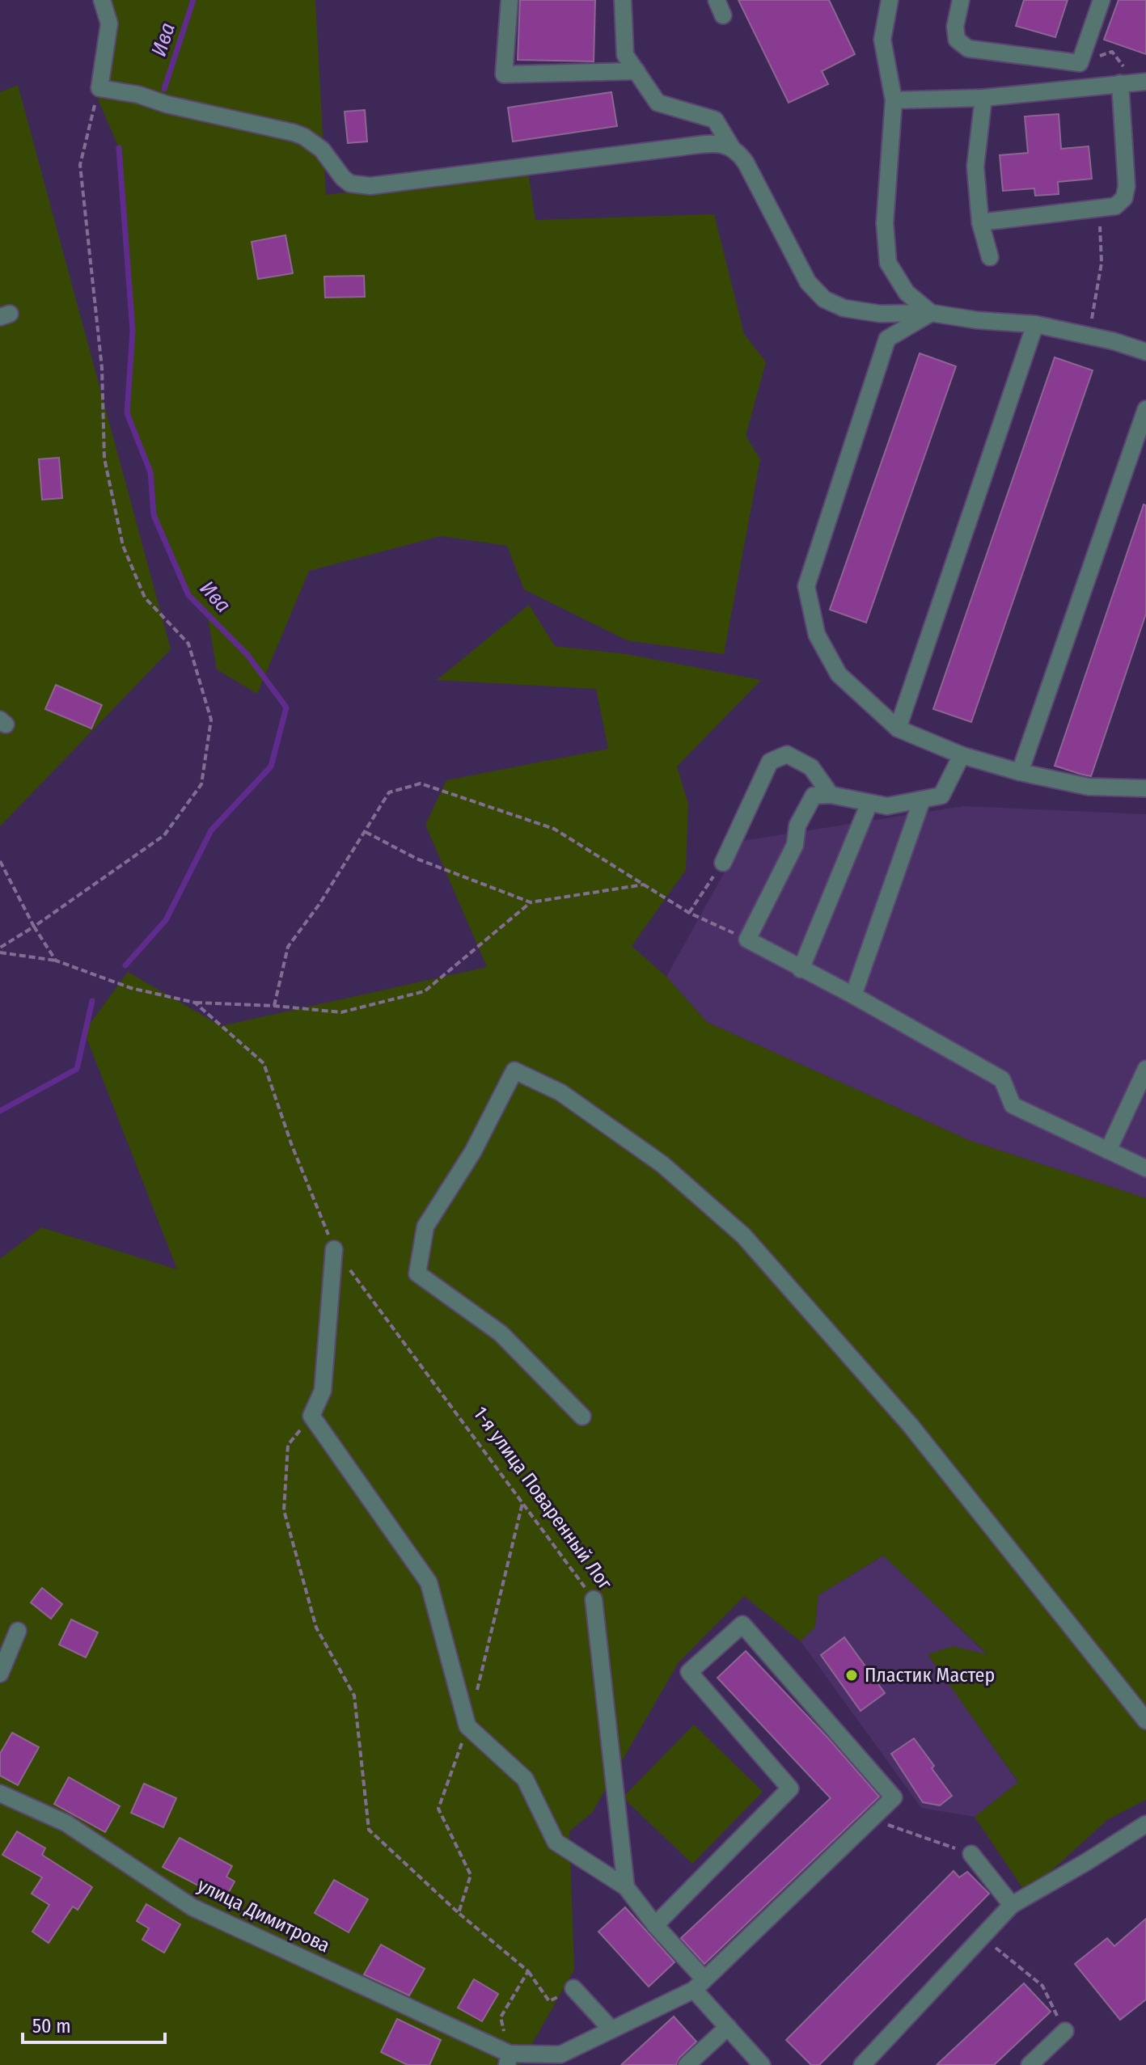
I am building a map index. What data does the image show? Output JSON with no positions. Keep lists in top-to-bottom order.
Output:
{
  "streets": {
    "street": ["1-я улица Поваренный Лог", "улица Димитрова"]
  },
  "water": ["Ива"],
  "places": ["Пластик Мастер"],
  "scale_bar": "50 m"
}
